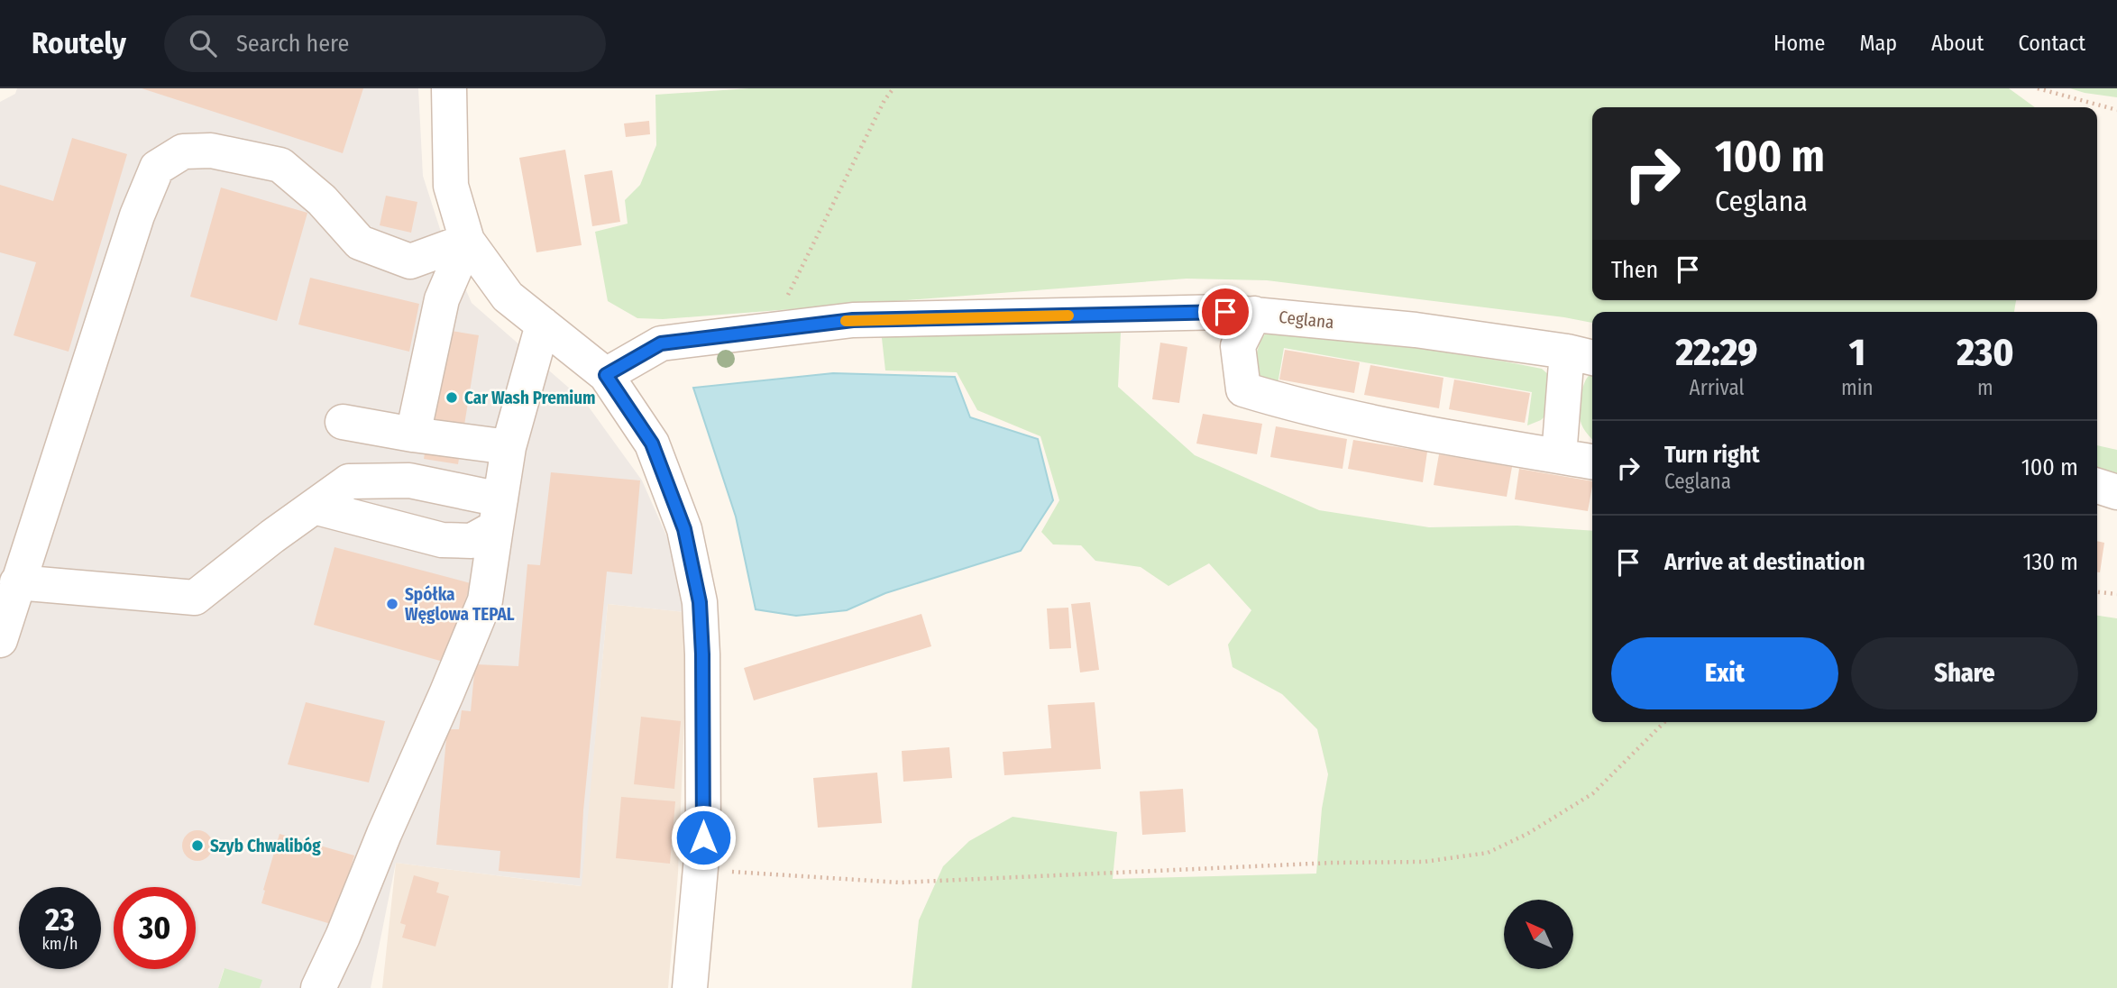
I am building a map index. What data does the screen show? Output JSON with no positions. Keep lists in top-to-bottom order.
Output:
{
  "streets": {
    "street": ["Ceglana"]
  },
  "places": ["Car Wash Premium", "Spółka Węglowa TEPAL", "Szyb Chwalibóg"],
  "north": "top left",
  "page": {
    "header": "Routely",
    "search": "Search here",
    "nav": [
      "Home",
      "Map",
      "About",
      "Contact"
    ],
    "turn": ["100 m", "Ceglana"],
    "then": "Then",
    "eta": [
      "22:29",
      "Arrival",
      "1",
      "min",
      "230",
      "m"
    ],
    "list": [
      {
        "name": "Turn right",
        "note": "Ceglana",
        "value": "100 m"
      },
      {
        "name": "Arrive at destination",
        "value": "130 m"
      }
    ],
    "buttons": ["Exit", "Share"],
    "speed": "23 km/h",
    "limit": "30"
  }
}
